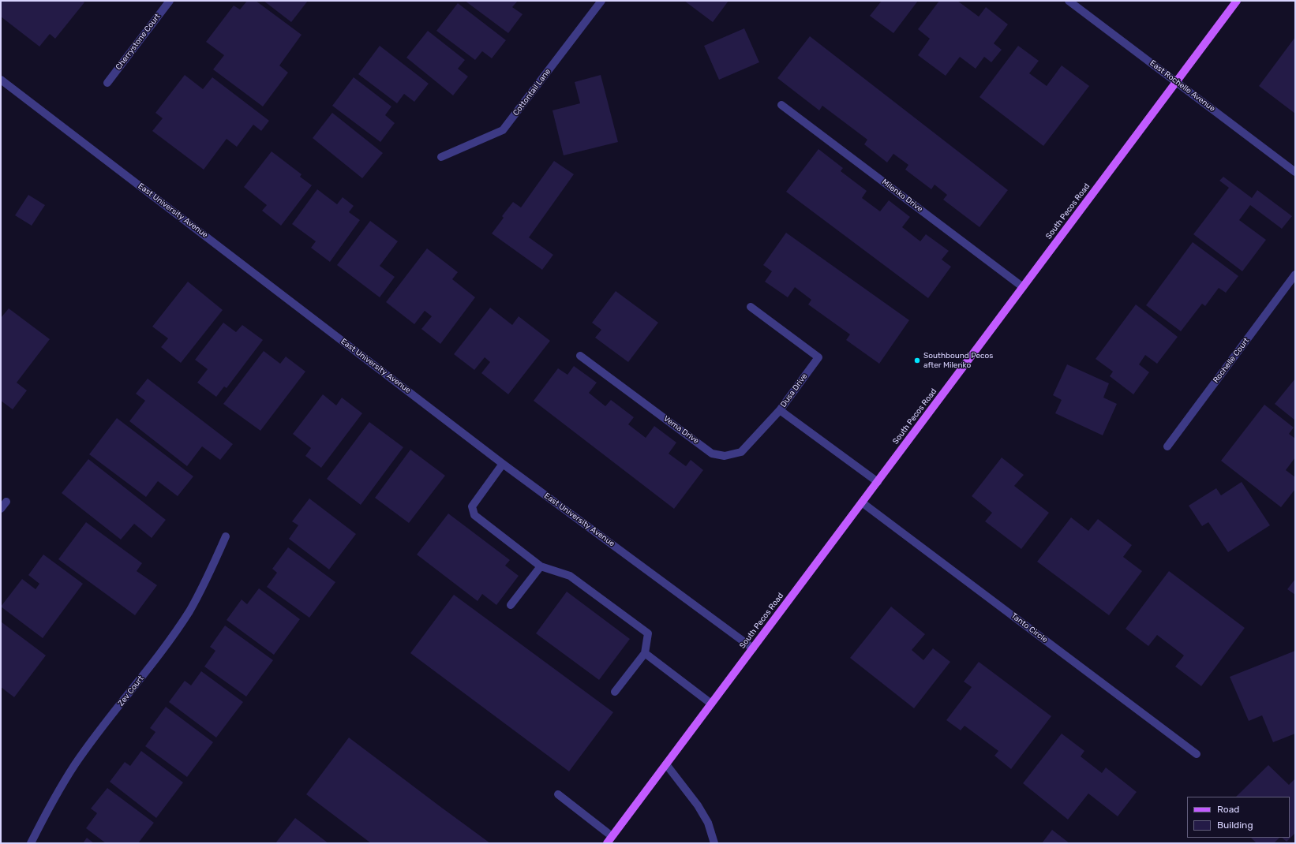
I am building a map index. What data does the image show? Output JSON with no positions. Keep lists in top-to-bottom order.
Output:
{
  "streets": {
    "main road": ["South Pecos Road"],
    "street": [
      "Cherrystone Court",
      "East Rochelle Avenue",
      "Cottontail Lane",
      "Milenko Drive",
      "East University Avenue",
      "Rochelle Court",
      "Dusa Drive",
      "Vema Drive",
      "Tanto Circle",
      "Zev Court"
    ]
  },
  "crossings": [
    ["East Rochelle Avenue", "South Pecos Road"],
    ["Milenko Drive", "South Pecos Road"],
    ["East University Avenue", "South Pecos Road"],
    ["South Pecos Road", "Dusa Drive"],
    ["South Pecos Road", "Tanto Circle"],
    ["Dusa Drive", "Vema Drive"]
  ],
  "places": ["Southbound Pecos after Milenko"],
  "legend": ["Road", "Building"]
}
